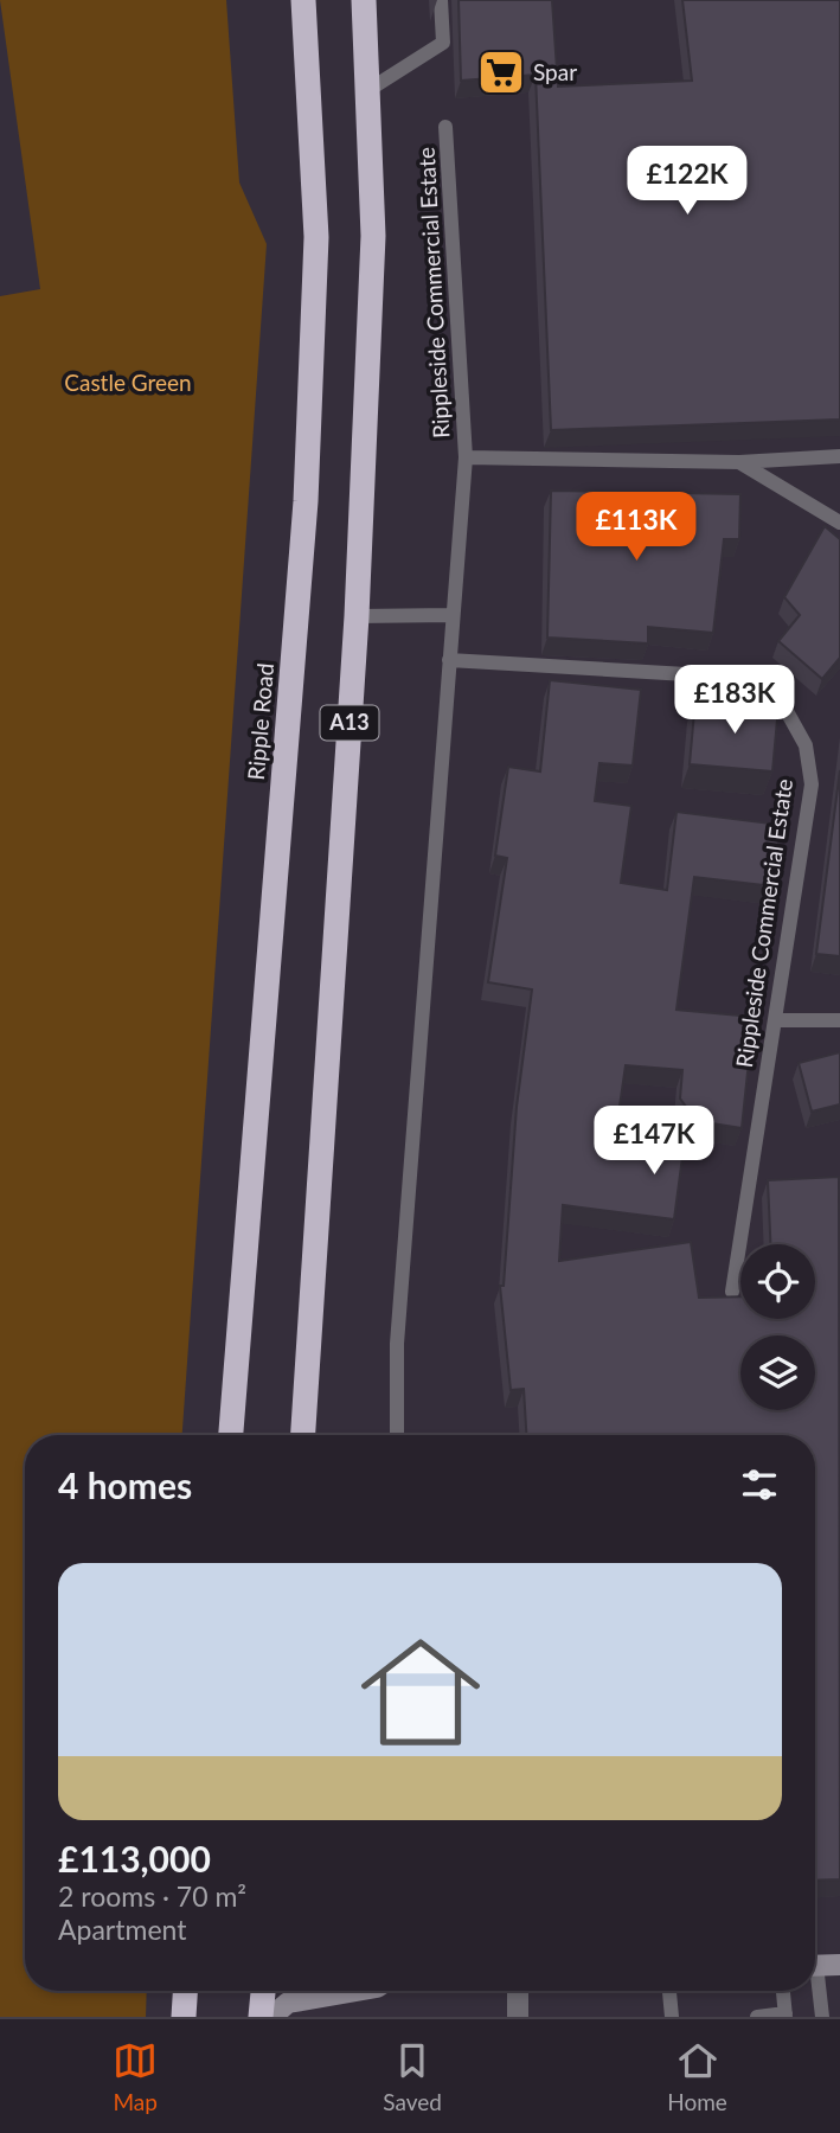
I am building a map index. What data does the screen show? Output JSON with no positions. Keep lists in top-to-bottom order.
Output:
{
  "streets": {
    "highway": ["Ripple Road", "A13"],
    "lane": ["Rippleside Commercial Estate"]
  },
  "parks": ["Castle Green"],
  "places": {
    "supermarket": ["Spar"]
  },
  "page": {
    "price": [
      "£122K",
      "£113K",
      "£183K",
      "£147K"
    ],
    "heading": "4 homes",
    "list": [
      {
        "name": "£113,000",
        "note": "2 rooms · 70 m² · Apartment"
      }
    ],
    "tabs": ["Map", "Saved", "Home"]
  }
}
